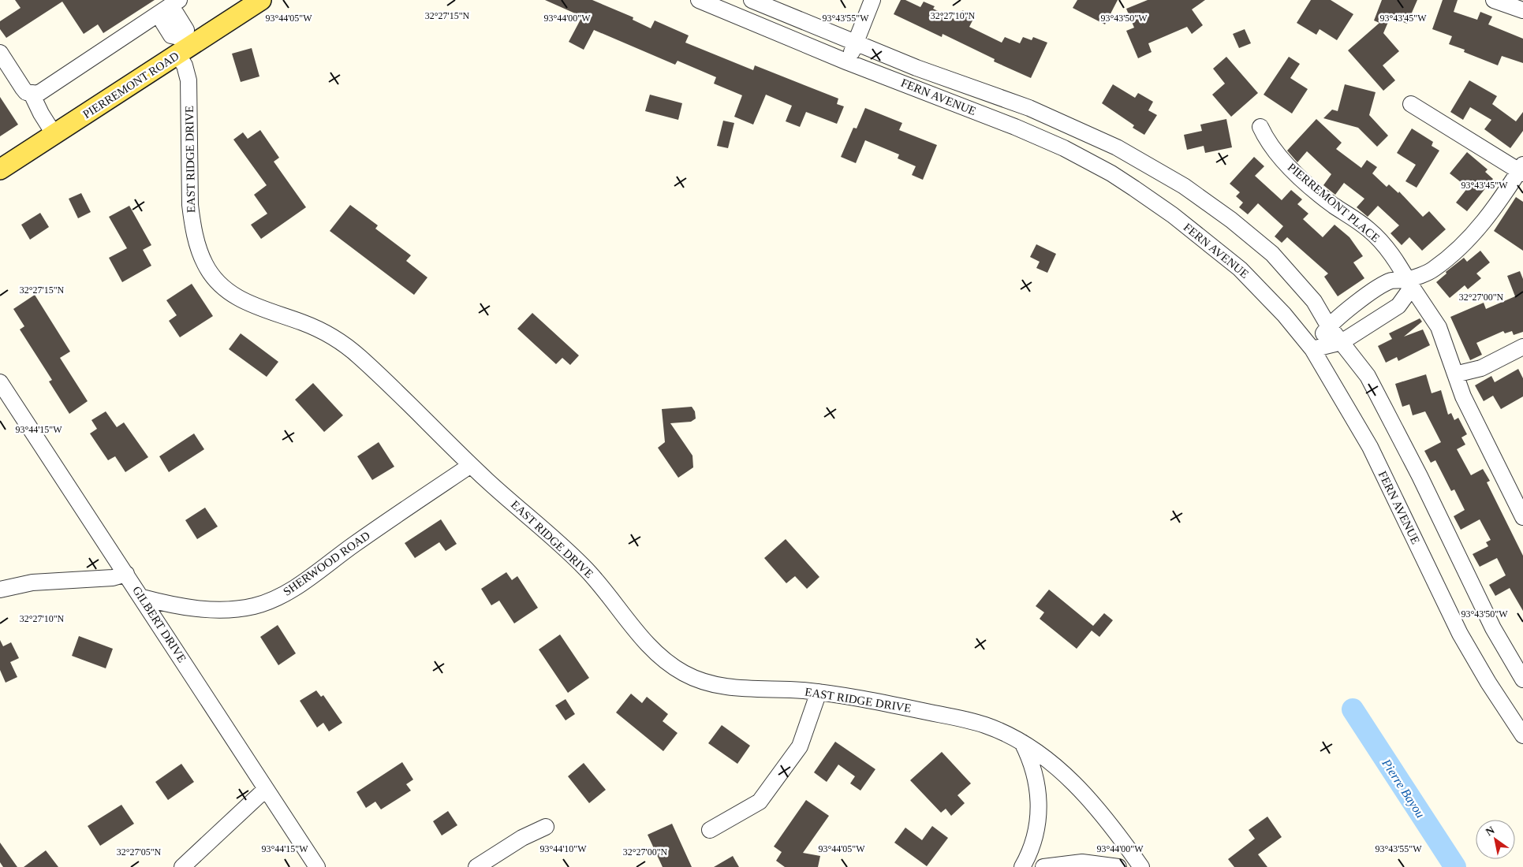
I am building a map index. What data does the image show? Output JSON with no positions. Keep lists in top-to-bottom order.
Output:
{
  "streets": {
    "main road": ["PIERREMONT ROAD"],
    "street": [
      "FERN AVENUE",
      "EAST RIDGE DRIVE",
      "PIERREMONT PLACE",
      "SHERWOOD ROAD",
      "GILBERT DRIVE"
    ]
  },
  "crossings": [
    ["PIERREMONT ROAD", "EAST RIDGE DRIVE"],
    ["EAST RIDGE DRIVE", "SHERWOOD ROAD"],
    ["SHERWOOD ROAD", "GILBERT DRIVE"]
  ],
  "water": ["Pierre Bayou"],
  "north": "top left",
  "coordinates": [
    "32°27'15\"N",
    "32°27'10\"N",
    "93°44'05\"W",
    "93°44'00\"W",
    "93°43'55\"W",
    "93°43'50\"W",
    "93°43'45\"W",
    "32°27'00\"N",
    "93°44'15\"W",
    "93°44'10\"W",
    "32°27'05\"N"
  ]
}
